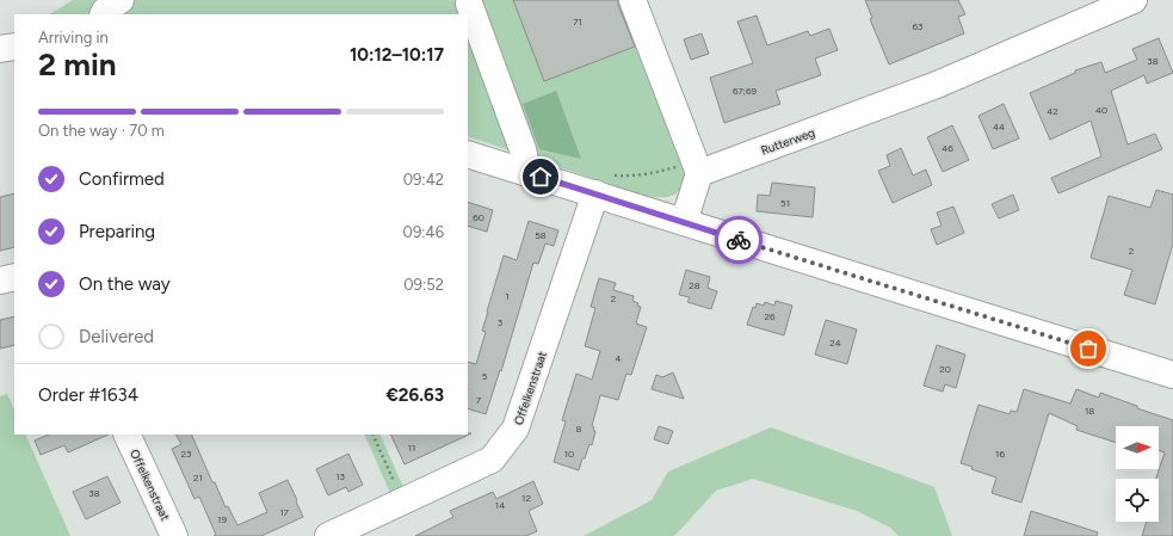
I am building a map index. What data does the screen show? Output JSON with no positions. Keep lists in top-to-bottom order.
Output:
{
  "streets": {
    "street": ["Rutterweg", "Offelkenstraat"]
  },
  "house_numbers": [
    "71",
    "63",
    "38",
    "67;69",
    "40",
    "42",
    "44",
    "46",
    "51",
    "60",
    "58",
    "2",
    "28",
    "1",
    "2",
    "26",
    "3",
    "24",
    "4",
    "20",
    "5",
    "7",
    "18",
    "8",
    "11",
    "23",
    "10",
    "16",
    "13",
    "21",
    "38",
    "12",
    "14",
    "17",
    "19"
  ],
  "north": "right",
  "page": {
    "heading": ["2 min", "Arriving in", "10:12–10:17"],
    "panel": ["Order #1634", "€26.63"],
    "bar": "On the way · 70 m",
    "list": [
      ["Confirmed", "09:42"],
      ["Preparing", "09:46"],
      ["On the way", "09:52"],
      "Delivered"
    ]
  }
}
